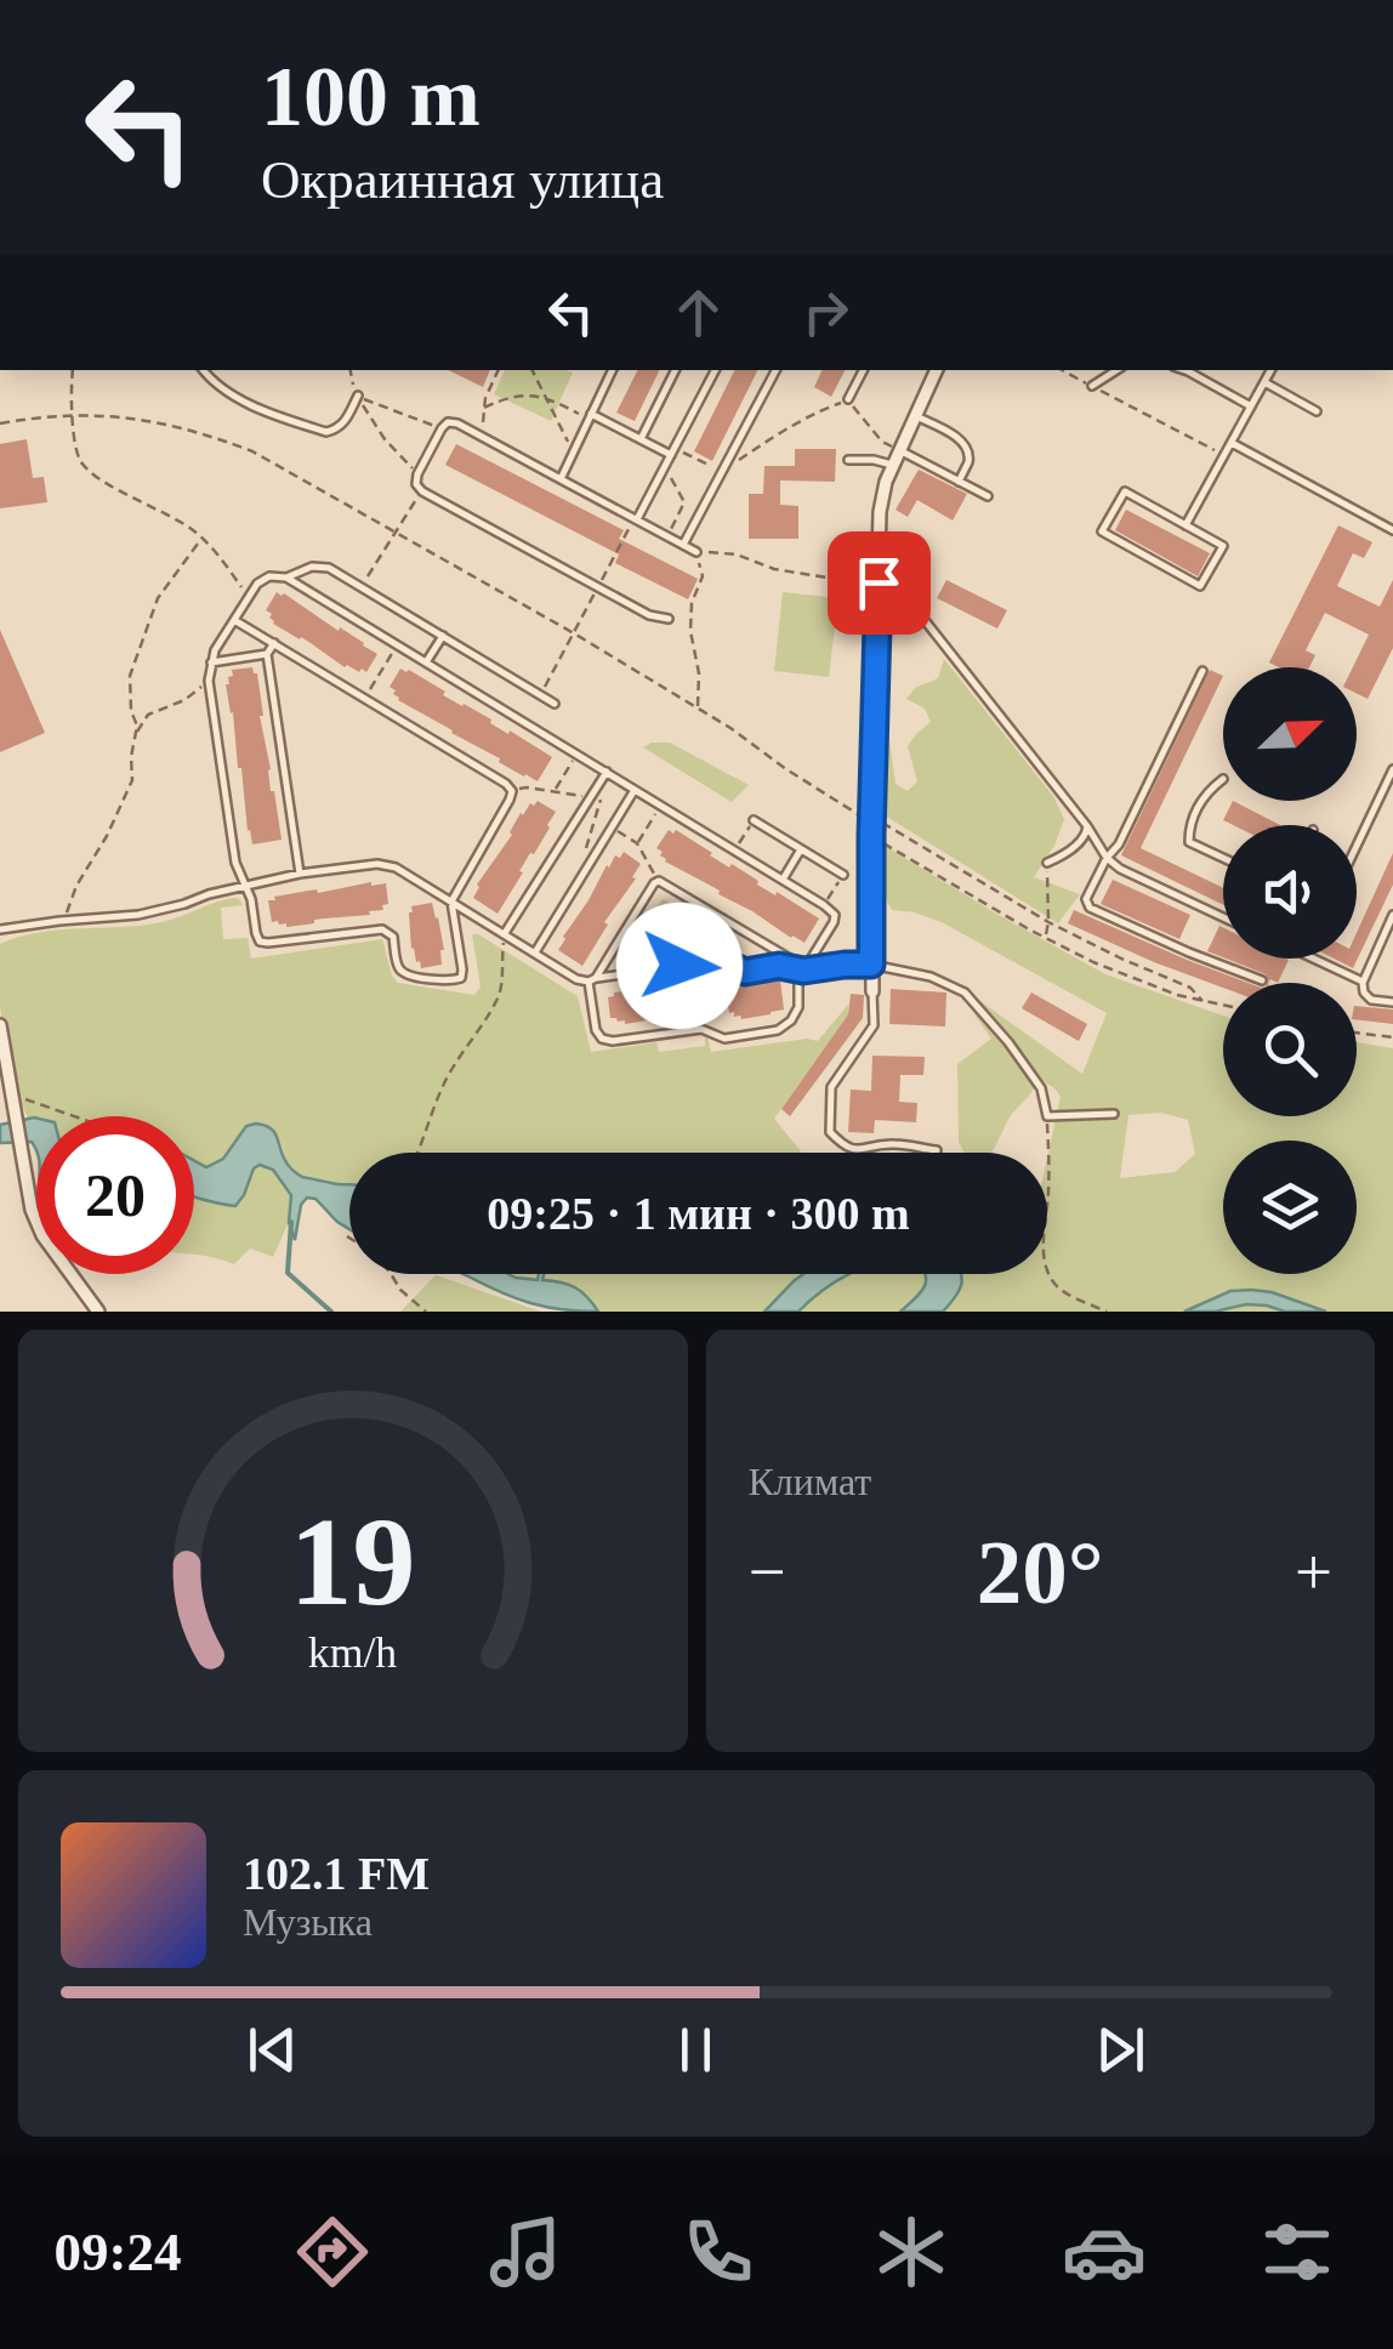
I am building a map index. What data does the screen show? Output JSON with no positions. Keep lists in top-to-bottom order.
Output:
{
  "north": "top right",
  "page": {
    "turn": ["100 m", "Окраинная улица"],
    "limit": "20",
    "trip": "09:25 · 1 мин · 300 m",
    "tile": "Климат",
    "heat": ["−", "20°", "+"],
    "song": ["102.1 FM", "Музыка"],
    "tabs": "09:24",
    "gauge": ["19", "km/h"]
  }
}
